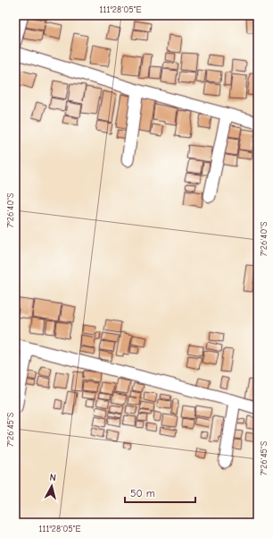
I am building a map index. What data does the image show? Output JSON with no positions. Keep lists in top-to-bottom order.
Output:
{
  "scale_bar": "50 m",
  "north": "top",
  "coordinates": ["111°28'05\"E", "7°26'40\"S", "7°26'45\"S"]
}
